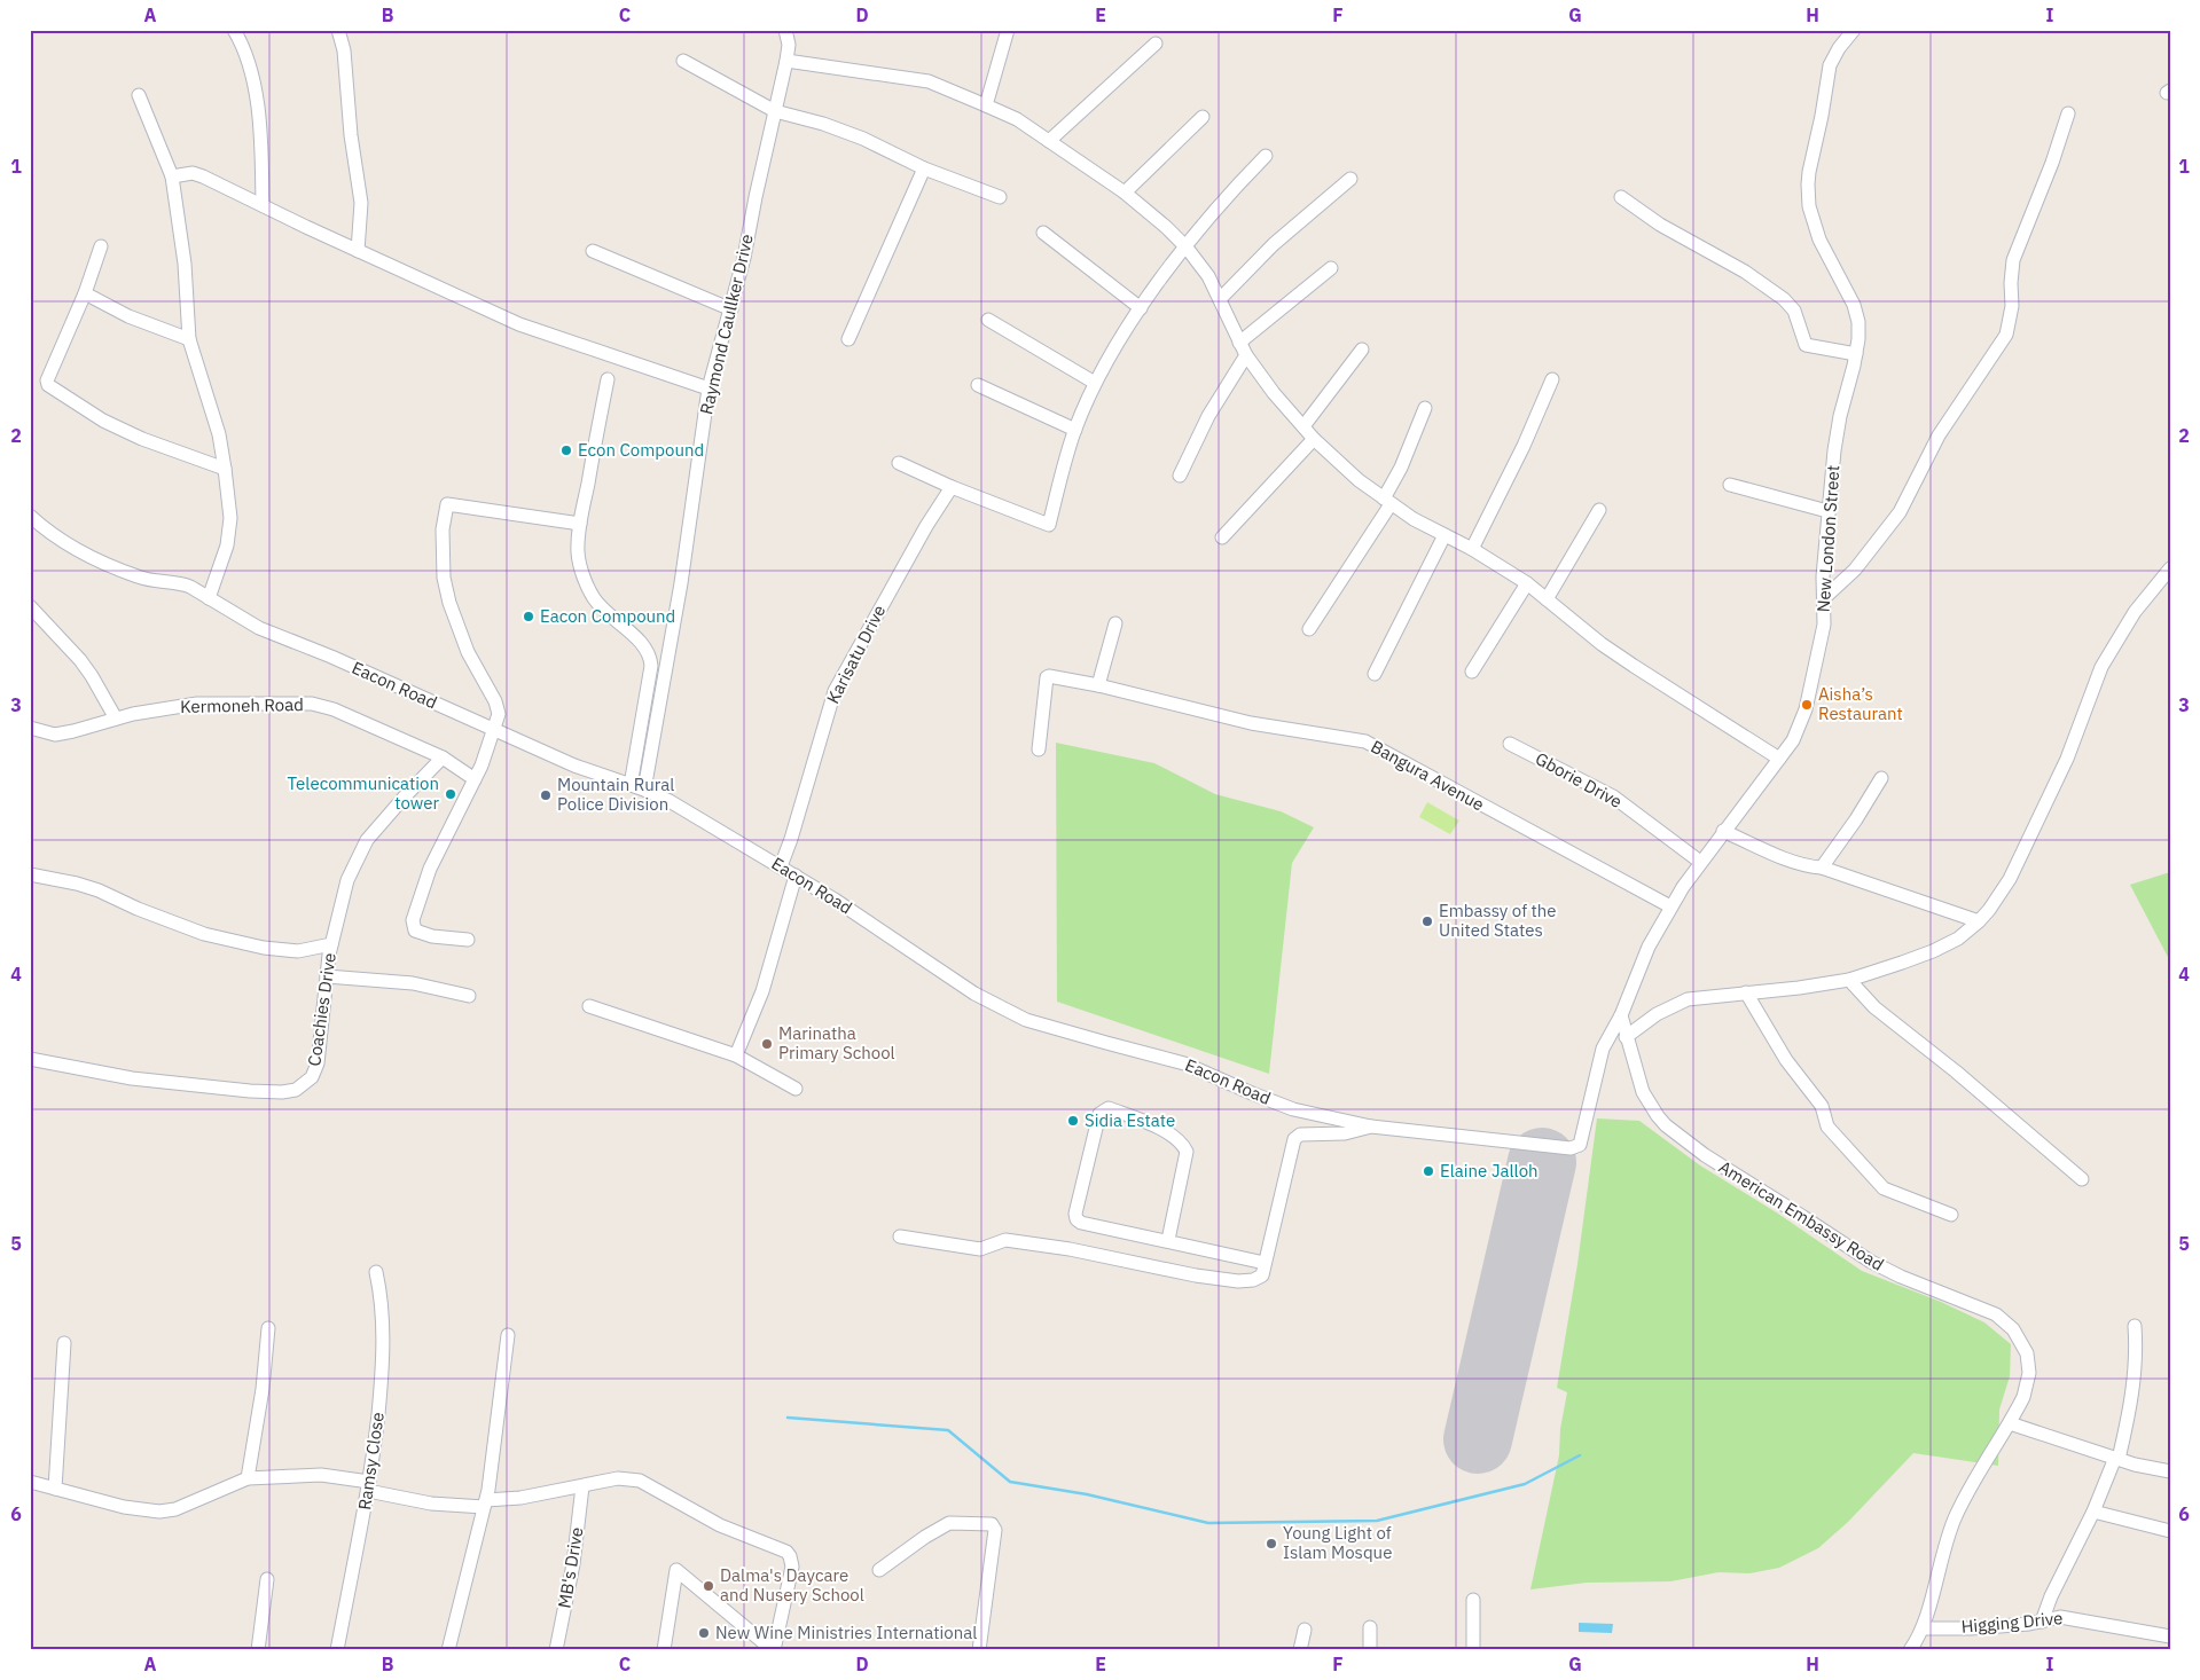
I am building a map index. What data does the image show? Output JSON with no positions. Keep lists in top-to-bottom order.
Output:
{
  "streets": {
    "street": [
      "Raymond Caullker Drive",
      "New London Street",
      "Karisatu Drive",
      "Eacon Road",
      "Kermoneh Road",
      "Bangura Avenue",
      "Gborie Drive",
      "Coachies Drive",
      "American Embassy Road",
      "Ramsy Close",
      "MB's Drive",
      "Higging Drive"
    ]
  },
  "crossings": [
    ["Raymond Caullker Drive", "Eacon Road"],
    ["New London Street", "Eacon Road"],
    ["New London Street", "Bangura Avenue"],
    ["New London Street", "Gborie Drive"],
    ["New London Street", "American Embassy Road"],
    ["Karisatu Drive", "Eacon Road"],
    ["Kermoneh Road", "Coachies Drive"],
    ["American Embassy Road", "Higging Drive"]
  ],
  "places": [
    "Econ Compound",
    "Eacon Compound",
    "Aisha’s Restaurant",
    "Telecommunication tower",
    "Mountain Rural Police Division",
    "Embassy of the United States",
    "Marinatha Primary School",
    "Sidia Estate",
    "Elaine Jalloh",
    "Young Light of Islam Mosque",
    "Dalma's Daycare and Nusery School",
    "New Wine Ministries International"
  ],
  "grid": {
    "columns": [
      "A",
      "B",
      "C",
      "D",
      "E",
      "F",
      "G",
      "H",
      "I"
    ],
    "rows": [
      "1",
      "2",
      "3",
      "4",
      "5",
      "6"
    ]
  }
}
